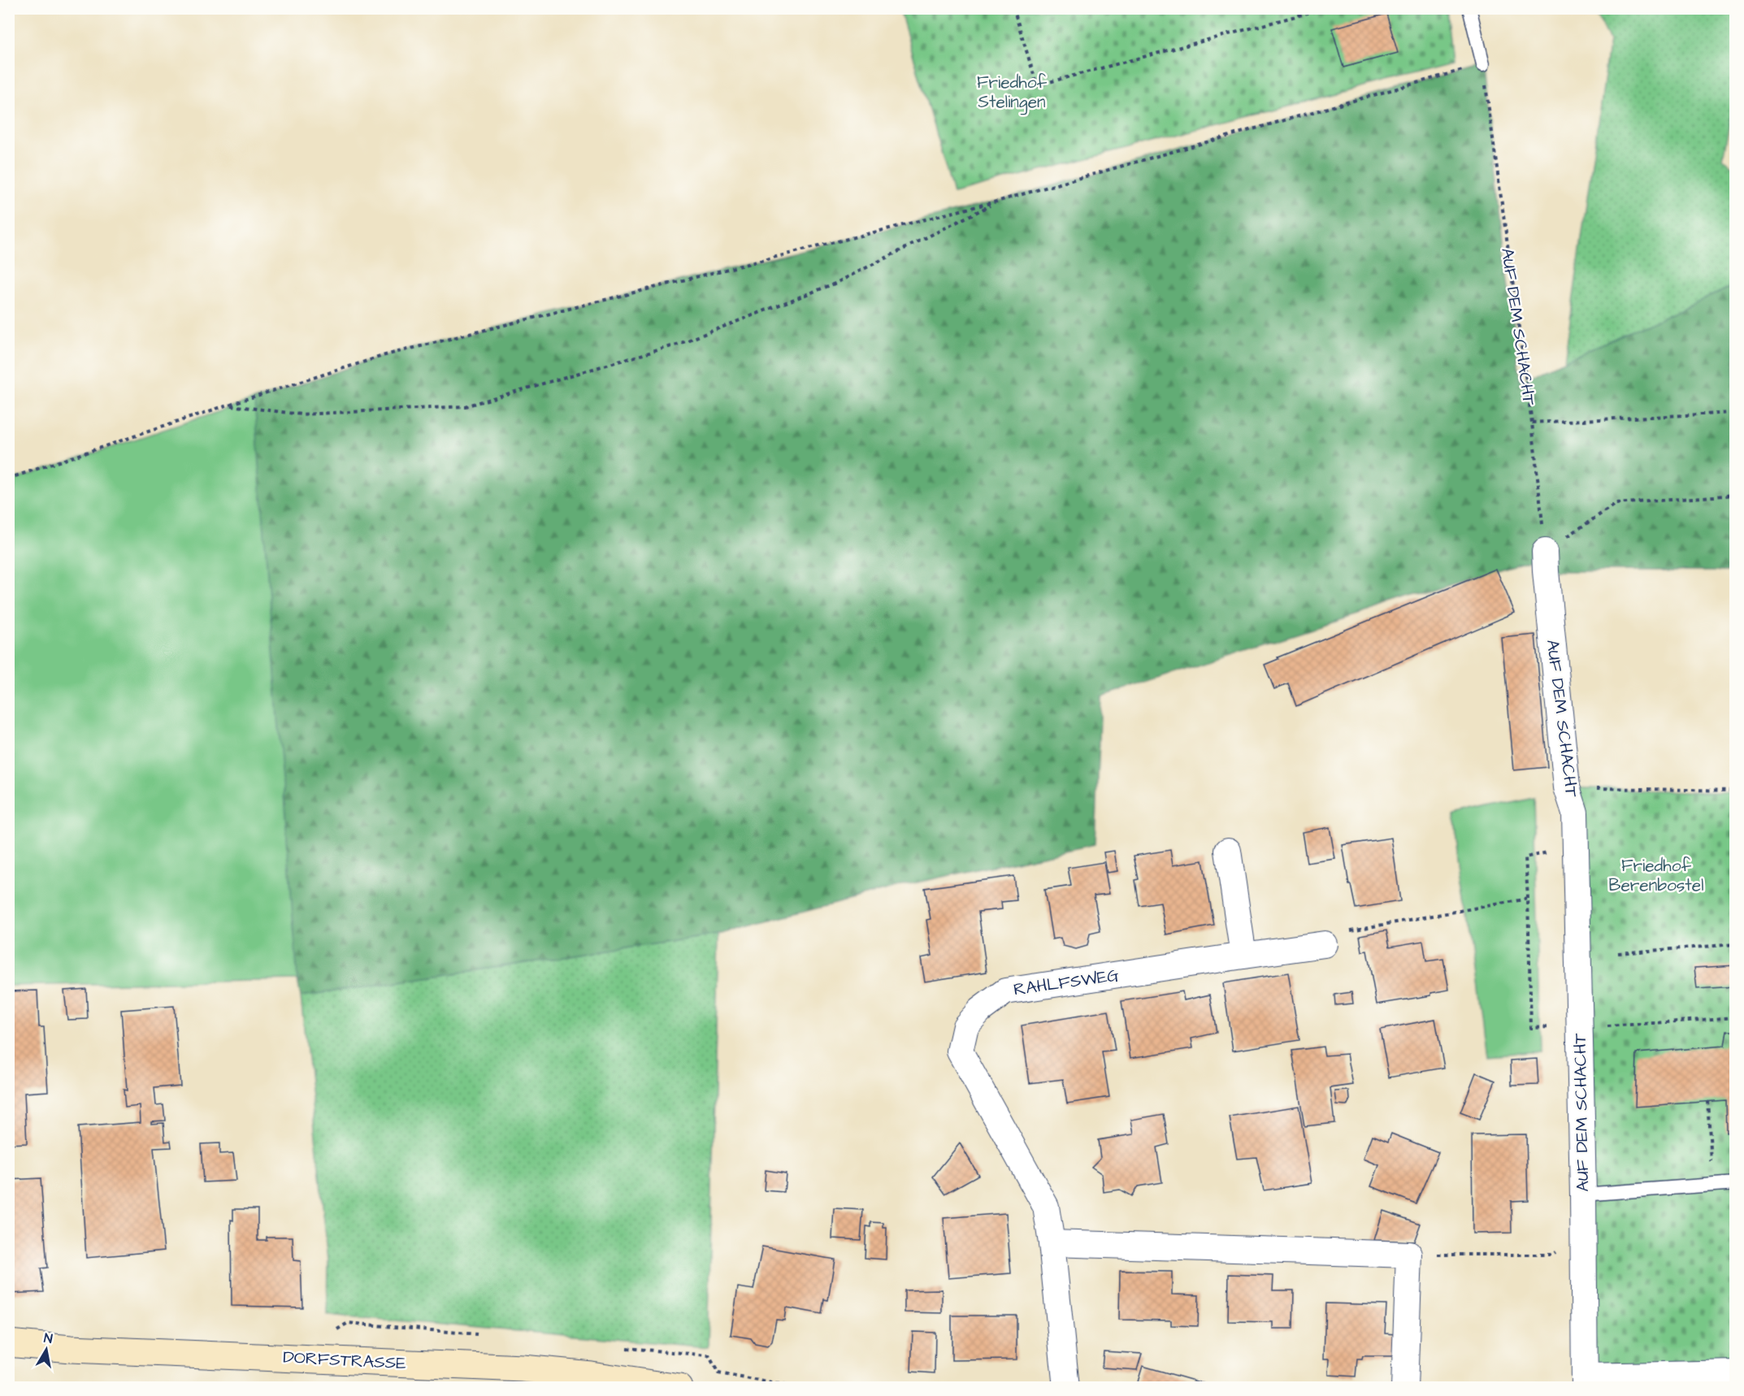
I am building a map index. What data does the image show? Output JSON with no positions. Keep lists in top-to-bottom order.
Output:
{
  "streets": {
    "street": ["AUF DEM SCHACHT", "RAHLFSWEG", "DORFSTRASSE"]
  },
  "parks": ["Friedhof Stelingen", "Friedhof Berenbostel"],
  "north": "top"
}
